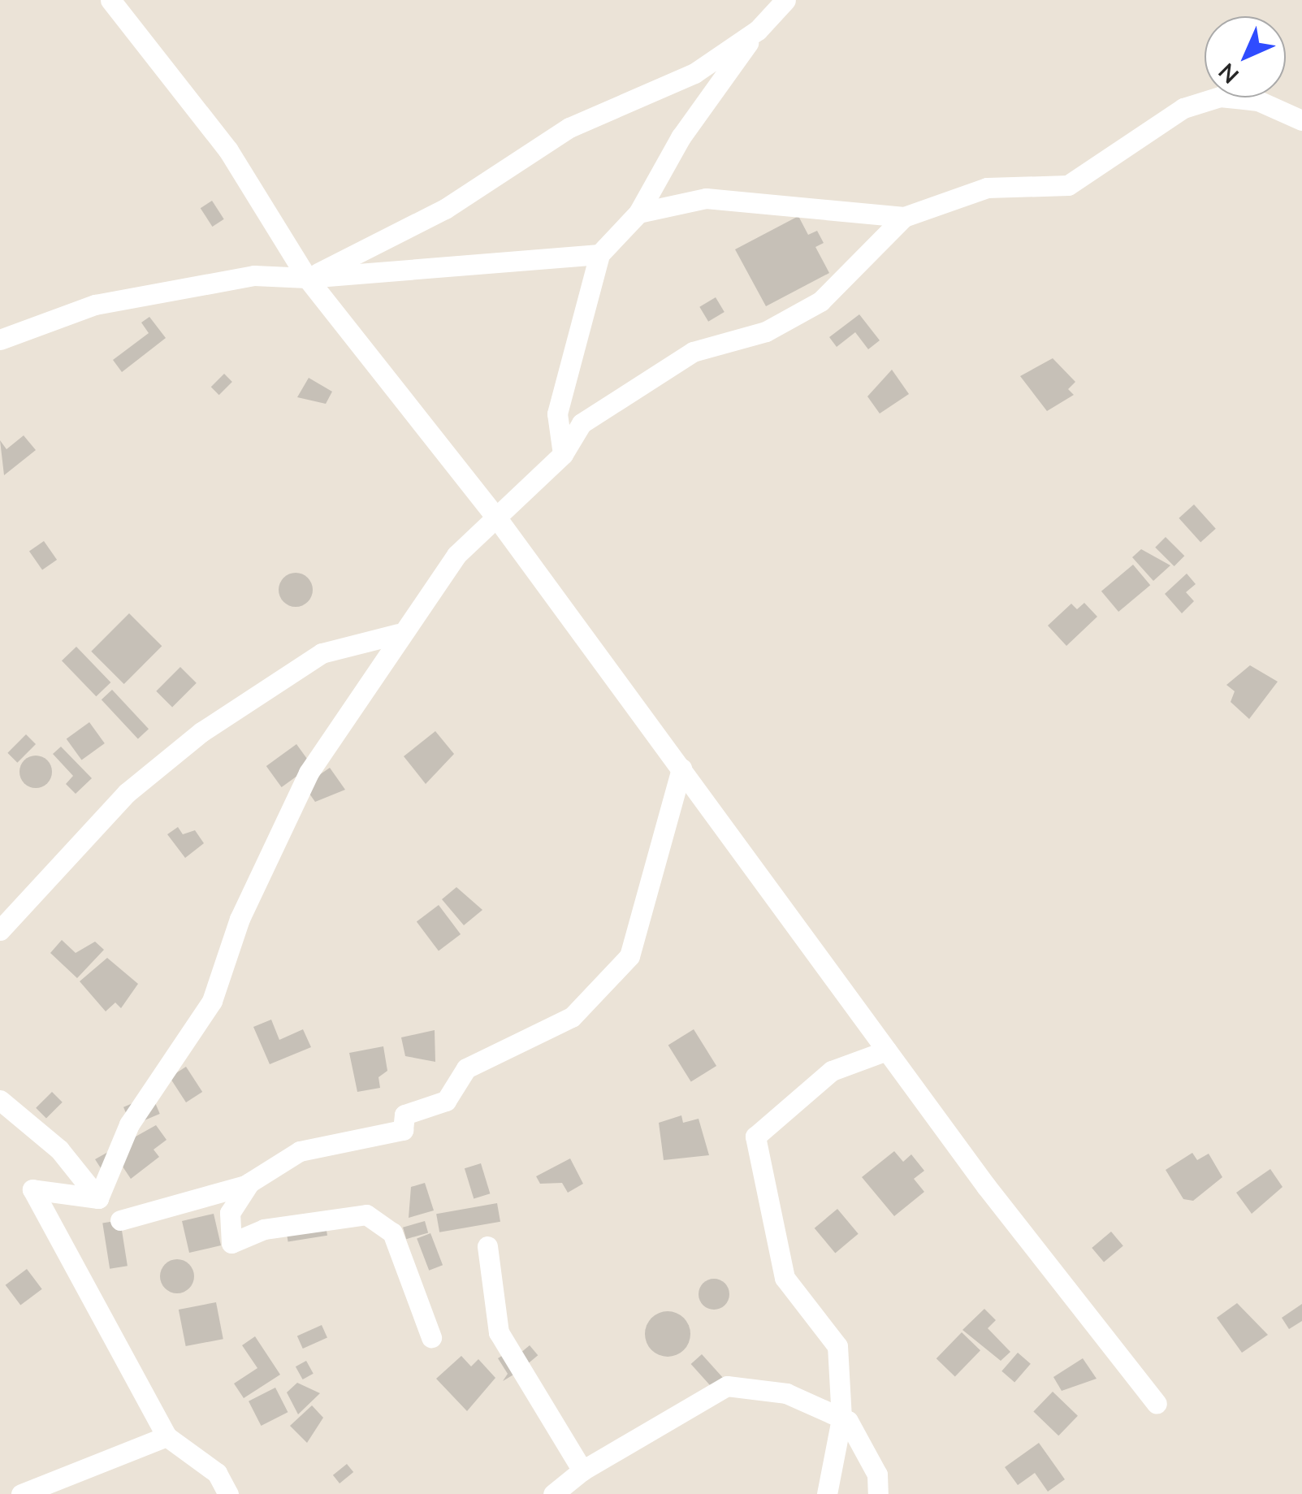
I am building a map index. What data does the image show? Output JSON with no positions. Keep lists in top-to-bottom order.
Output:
{
  "north": "bottom left"
}
